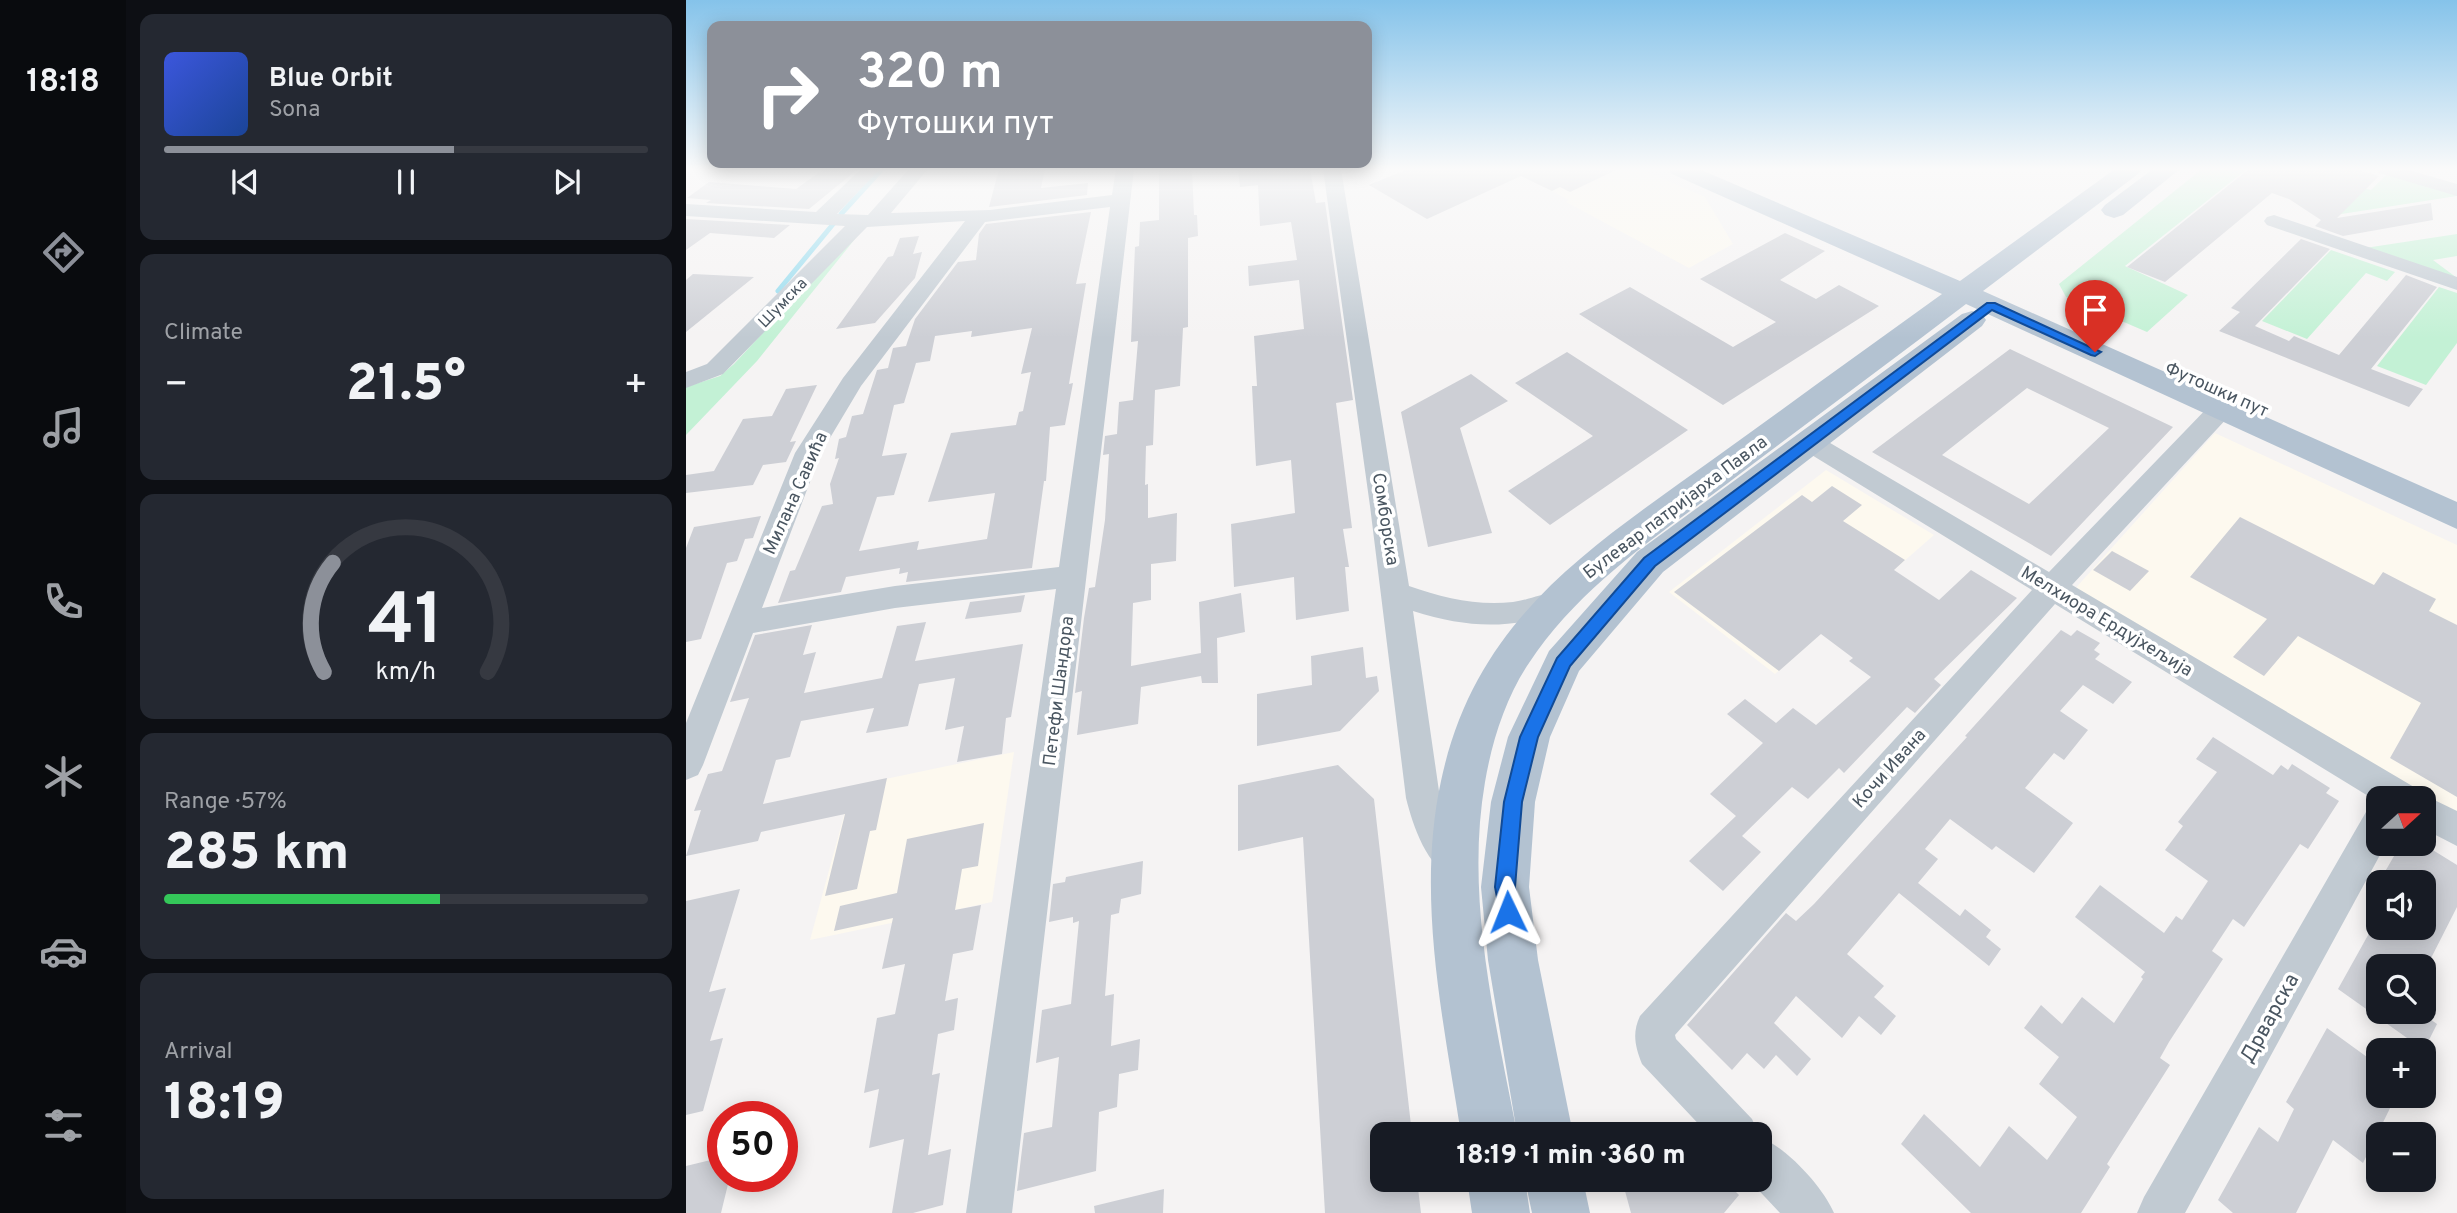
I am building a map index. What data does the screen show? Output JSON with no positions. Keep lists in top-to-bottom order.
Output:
{
  "streets": {
    "main road": ["Футошки пут", "Булевар патријарха Павла"],
    "street": [
      "Шумска",
      "Милана Савића",
      "Сомборска",
      "Мелхиора Ердујхељија",
      "Петефи Шандора",
      "Кочи Ивана",
      "Дрварска"
    ]
  },
  "crossings": [
    ["Футошки пут", "Булевар патријарха Павла"],
    ["Футошки пут", "Кочи Ивана"],
    ["Булевар патријарха Павла", "Сомборска"],
    ["Булевар патријарха Павла", "Мелхиора Ердујхељија"],
    ["Мелхиора Ердујхељија", "Кочи Ивана"]
  ],
  "north": "right",
  "page": {
    "tabs": "18:18",
    "turn": ["320 m", "Футошки пут"],
    "song": ["Blue Orbit", "Sona"],
    "tile": [
      "Climate",
      ["Range · 57%", "285 km"],
      ["Arrival", "18:19"]
    ],
    "heat": ["−", "21.5°", "+"],
    "map_buttons": ["+", "−"],
    "limit": "50",
    "trip": "18:19 · 1 min · 360 m",
    "gauge": ["41", "km/h"]
  }
}
